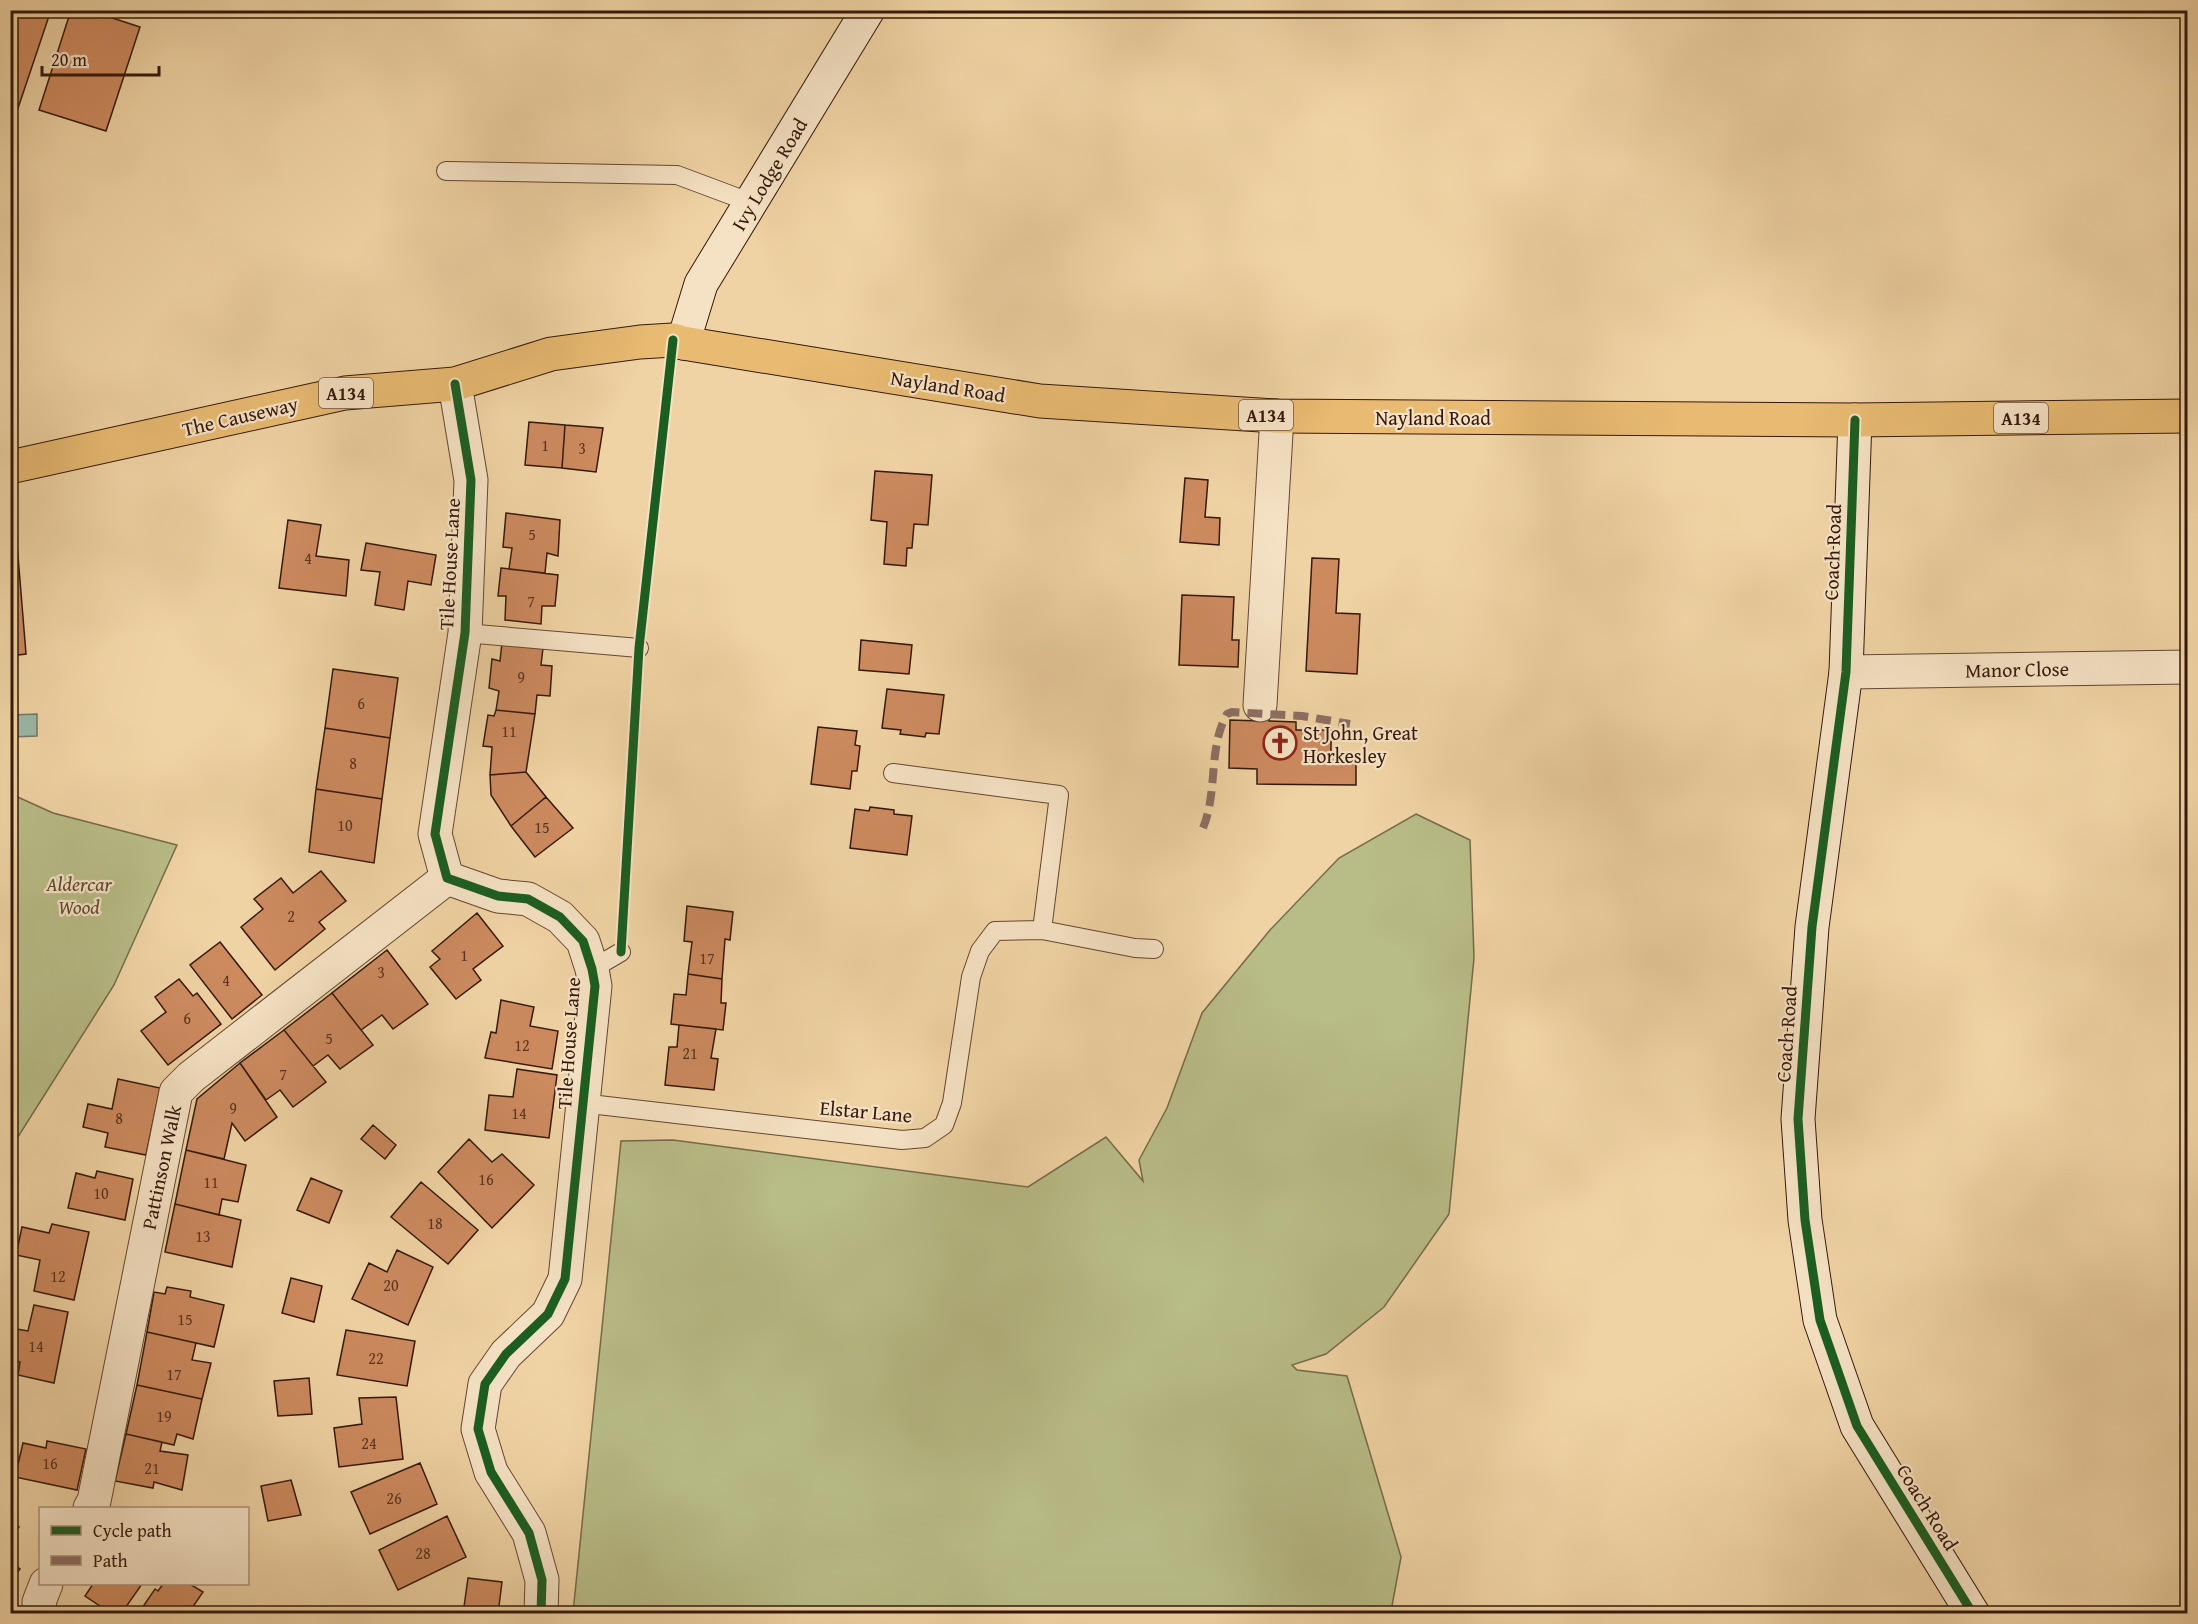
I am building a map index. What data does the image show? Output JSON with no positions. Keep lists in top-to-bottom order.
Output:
{
  "streets": {
    "main road": ["Nayland Road", "A134", "The Causeway"],
    "street": [
      "Ivy Lodge Road",
      "Coach Road",
      "Tile House Lane",
      "Manor Close",
      "Pattinson Walk"
    ],
    "lane": ["Elstar Lane"]
  },
  "crossings": [
    ["Ivy Lodge Road", "Nayland Road"],
    ["Ivy Lodge Road", "The Causeway"],
    ["Nayland Road", "The Causeway"],
    ["Nayland Road", "Coach Road"],
    ["The Causeway", "Tile House Lane"],
    ["Coach Road", "Manor Close"],
    ["Tile House Lane", "Elstar Lane"],
    ["Tile House Lane", "Pattinson Walk"]
  ],
  "parks": ["Aldercar Wood"],
  "places": {
    "church": ["St John, Great Horkesley"]
  },
  "house_numbers": [
    "1",
    "3",
    "5",
    "4",
    "7",
    "9",
    "6",
    "11",
    "8",
    "10",
    "15",
    "2",
    "1",
    "17",
    "3",
    "4",
    "6",
    "5",
    "12",
    "21",
    "7",
    "9",
    "14",
    "8",
    "16",
    "11",
    "10",
    "18",
    "13",
    "12",
    "20",
    "15",
    "14",
    "22",
    "17",
    "19",
    "24",
    "16",
    "21",
    "26",
    "28"
  ],
  "legend": ["Cycle path", "Path"],
  "scale_bar": "20 m"
}
